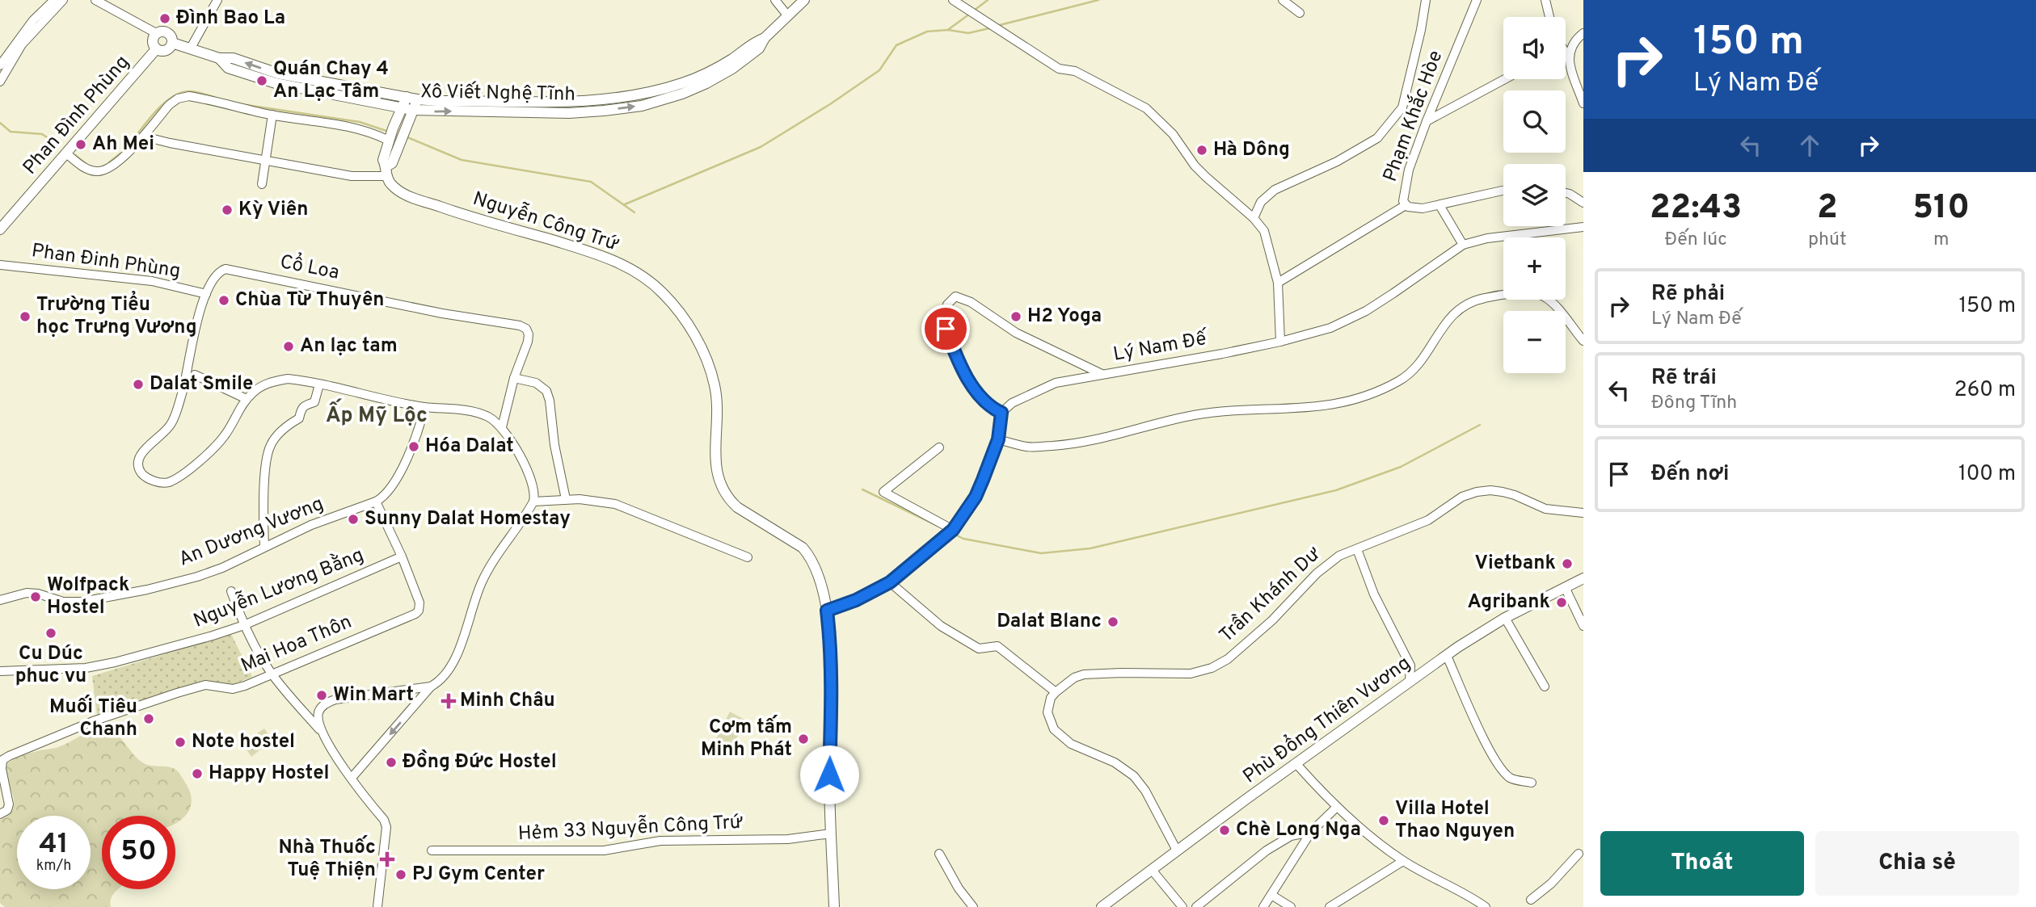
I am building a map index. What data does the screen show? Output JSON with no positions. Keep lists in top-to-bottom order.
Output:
{
  "streets": {
    "main road": [
      "Xô Viết Nghệ Tĩnh",
      "Phan Đình Phùng",
      "Nguyễn Công Trứ",
      "Phù Đổng Thiên Vương"
    ],
    "street": [
      "Phạm Khắc Hòe",
      "Phan Đinh Phùng",
      "Cổ Loa",
      "Lý Nam Đế",
      "An Dương Vương",
      "Nguyễn Lương Bằng",
      "Trần Khánh Dư",
      "Mai Hoa Thôn",
      "Hẻm 33 Nguyễn Công Trứ"
    ]
  },
  "crossings": [
    ["Xô Viết Nghệ Tĩnh", "Phan Đình Phùng"],
    ["Nguyễn Công Trứ", "Hẻm 33 Nguyễn Công Trứ"],
    ["Phan Đinh Phùng", "Cổ Loa"],
    ["Cổ Loa", "An Dương Vương"],
    ["An Dương Vương", "Mai Hoa Thôn"],
    ["Nguyễn Lương Bằng", "Mai Hoa Thôn"]
  ],
  "districts": ["Ấp Mỹ Lộc"],
  "places": {
    "other": [
      "Đình Bao La",
      "Quán Chay 4 An Lạc Tâm",
      "Ah Mei",
      "Hà Dông",
      "Kỳ Viên",
      "Chùa Từ Thuyên",
      "Trường Tiểu học Trưng Vương",
      "H2 Yoga",
      "An lạc tam",
      "Dalat Smile",
      "Hóa Dalat",
      "Sunny Dalat Homestay",
      "Vietbank",
      "Wolfpack Hostel",
      "Agribank",
      "Dalat Blanc",
      "Cu Dúc phuc vu",
      "Win Mart",
      "Muối Tiêu Chanh",
      "Cơm tấm Minh Phát",
      "Note hostel",
      "Đồng Đức Hostel",
      "Happy Hostel",
      "Villa Hotel Thao Nguyen",
      "Chè Long Nga",
      "PJ Gym Center"
    ],
    "health": ["Minh Châu", "Nhà Thuốc Tuệ Thiện"]
  },
  "page": {
    "turn": ["150 m", "Lý Nam Đế"],
    "map_buttons": ["+", "−"],
    "eta": [
      "22:43",
      "Đến lúc",
      "2",
      "phút",
      "510",
      "m"
    ],
    "list": [
      {
        "name": "Rẽ phải",
        "note": "Lý Nam Đế",
        "value": "150 m"
      },
      {
        "name": "Rẽ trái",
        "note": "Đông Tĩnh",
        "value": "260 m"
      },
      {
        "name": "Đến nơi",
        "value": "100 m"
      }
    ],
    "speed": "41 km/h",
    "limit": "50",
    "buttons": ["Thoát", "Chia sẻ"]
  }
}
